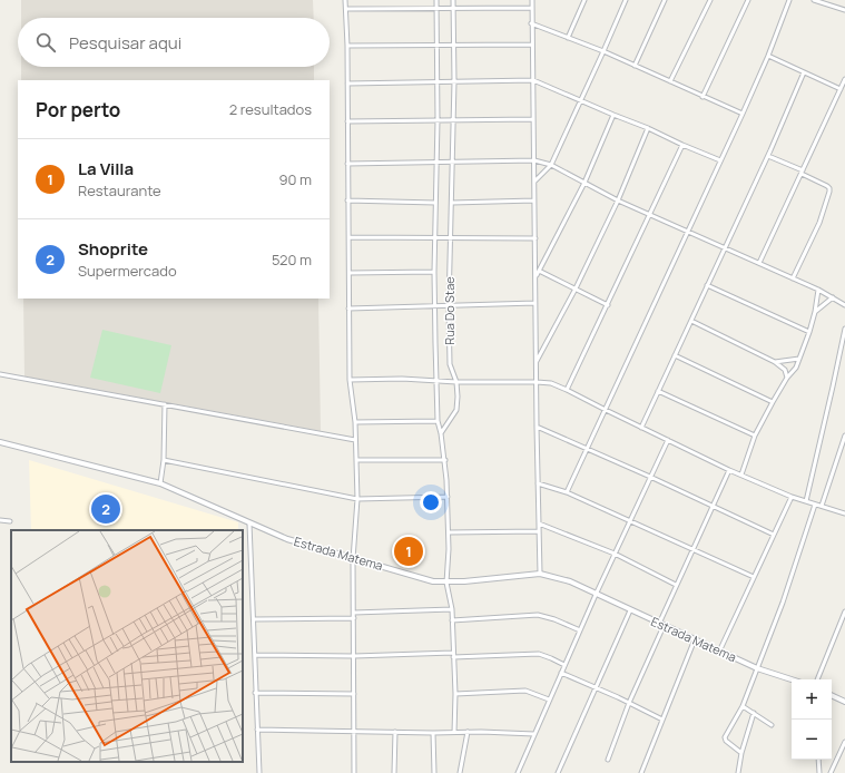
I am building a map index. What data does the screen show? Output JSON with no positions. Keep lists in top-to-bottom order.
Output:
{
  "streets": {
    "street": ["Rua Do Stae", "Estrada Matema"]
  },
  "page": {
    "search": "Pesquisar aqui",
    "heading": ["Por perto", "2 resultados"],
    "list": [
      {
        "mark": "1",
        "name": "La Villa",
        "note": "Restaurante",
        "value": "90 m"
      },
      {
        "mark": "2",
        "name": "Shoprite",
        "note": "Supermercado",
        "value": "520 m"
      }
    ],
    "pins": ["2", "1"],
    "map_buttons": ["+", "−"]
  }
}
